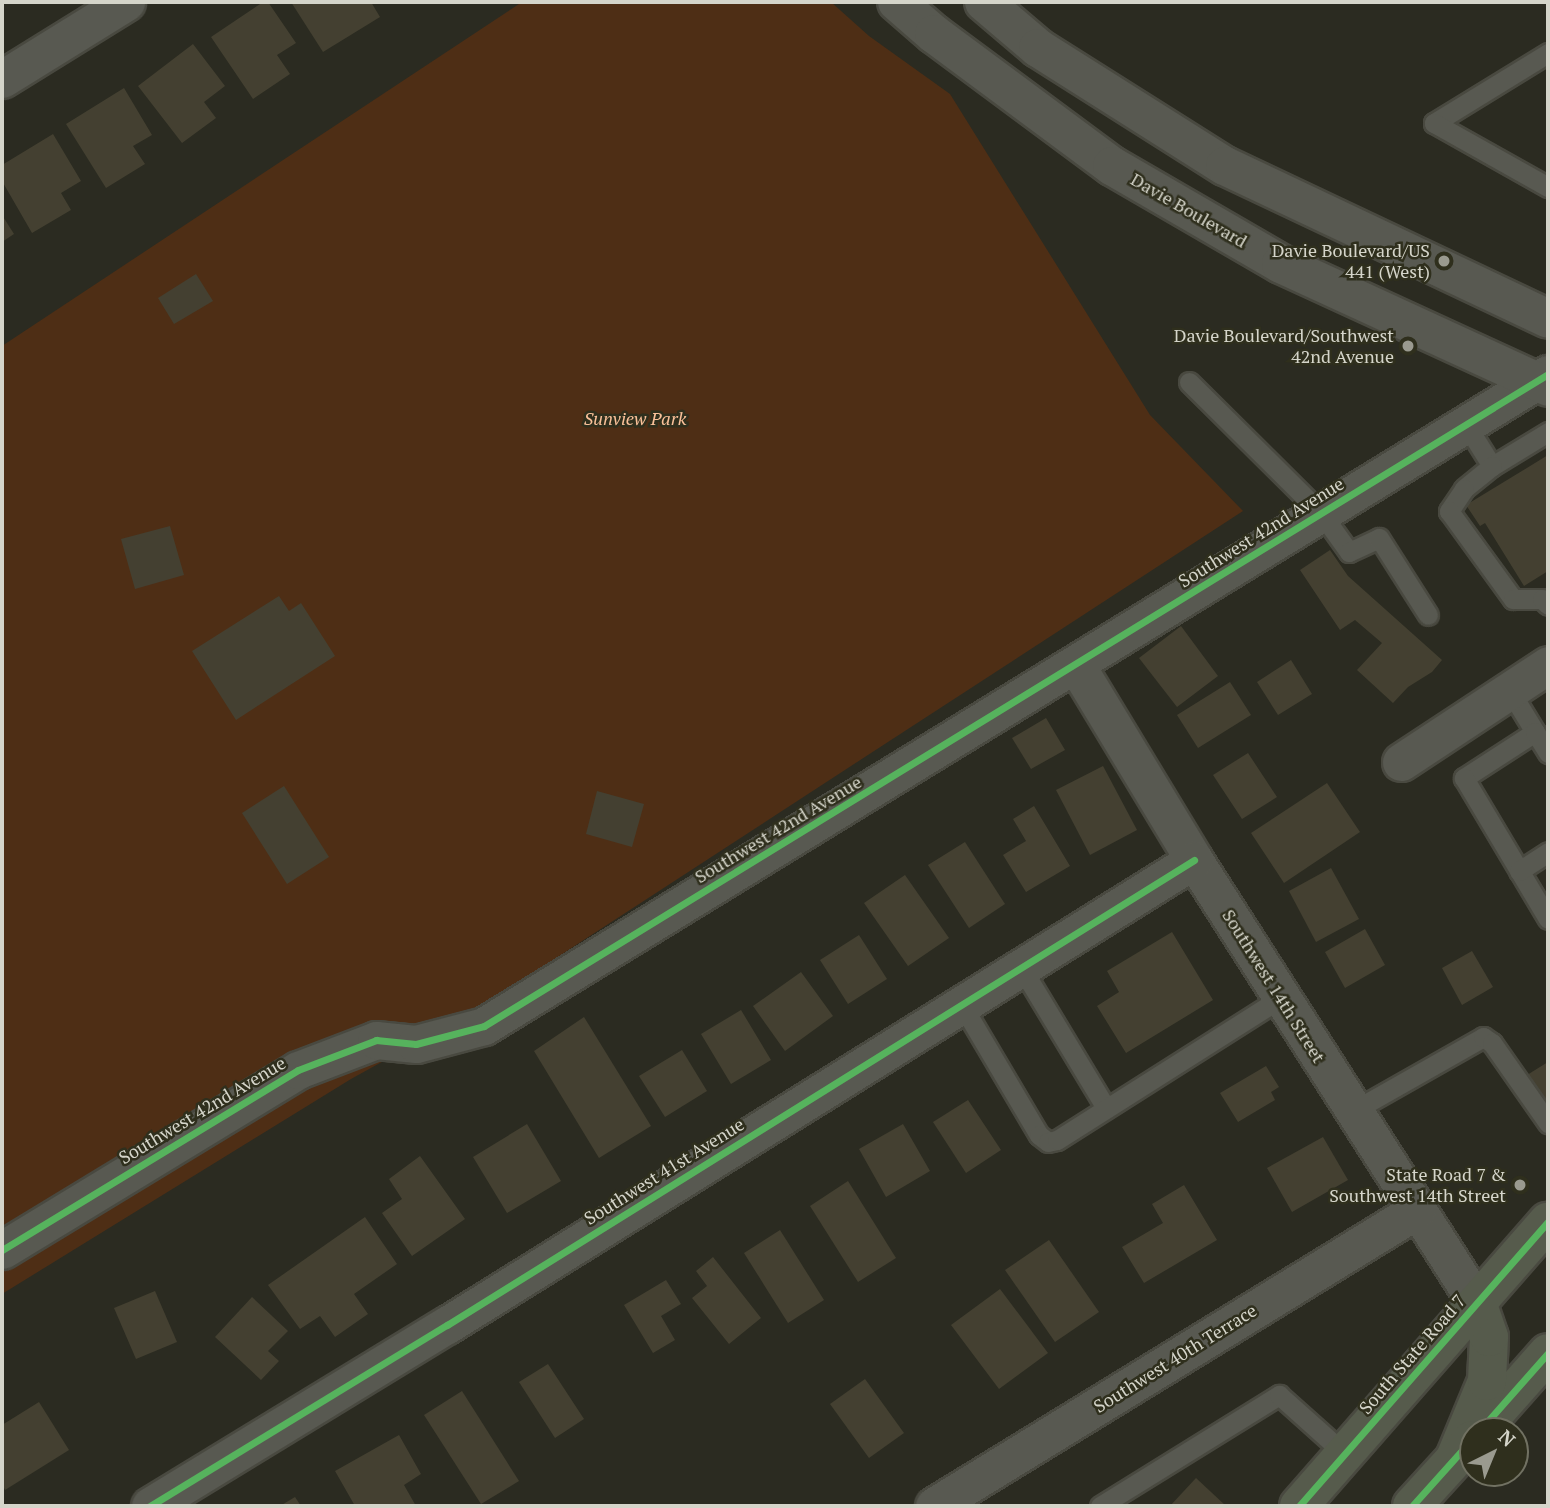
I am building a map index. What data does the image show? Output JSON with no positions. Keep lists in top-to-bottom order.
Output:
{
  "streets": {
    "main road": ["Davie Boulevard", "South State Road 7"],
    "street": [
      "Southwest 42nd Avenue",
      "Southwest 14th Street",
      "Southwest 41st Avenue",
      "Southwest 40th Terrace"
    ]
  },
  "crossings": [
    ["Davie Boulevard", "Southwest 42nd Avenue"],
    ["Southwest 42nd Avenue", "Southwest 14th Street"],
    ["Southwest 14th Street", "Southwest 41st Avenue"],
    ["Southwest 14th Street", "South State Road 7"],
    ["Southwest 14th Street", "Southwest 40th Terrace"]
  ],
  "parks": ["Sunview Park"],
  "places": ["Davie Boulevard/US 441 (West)", "Davie Boulevard/Southwest 42nd Avenue", "State Road 7 & Southwest 14th Street"],
  "north": "top right"
}
